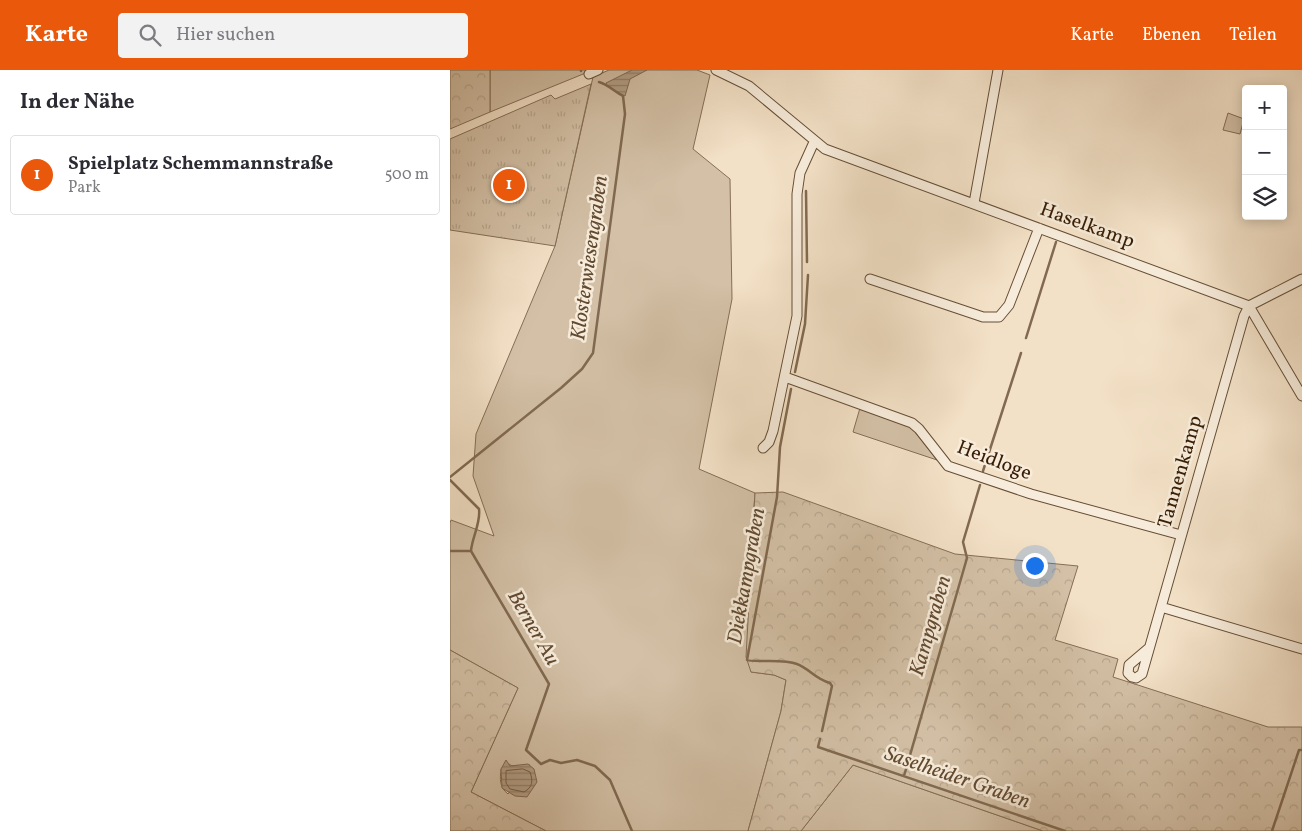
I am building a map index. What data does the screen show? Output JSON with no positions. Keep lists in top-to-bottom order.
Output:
{
  "streets": {
    "street": ["Haselkamp", "Heidloge", "Tannenkamp"]
  },
  "crossings": [
    ["Haselkamp", "Tannenkamp"],
    ["Heidloge", "Tannenkamp"]
  ],
  "water": [
    "Klosterwiesengraben",
    "Diekkampgraben",
    "Kampgraben",
    "Berner Au",
    "Saselheider Graben"
  ],
  "page": {
    "header": "Karte",
    "search": "Hier suchen",
    "nav": ["Karte", "Ebenen", "Teilen"],
    "heading": "In der Nähe",
    "map_buttons": ["+", "−"],
    "list": [
      {
        "mark": "1",
        "name": "Spielplatz Schemmannstraße",
        "note": "Park",
        "value": "500 m"
      }
    ],
    "pins": "1"
  }
}
